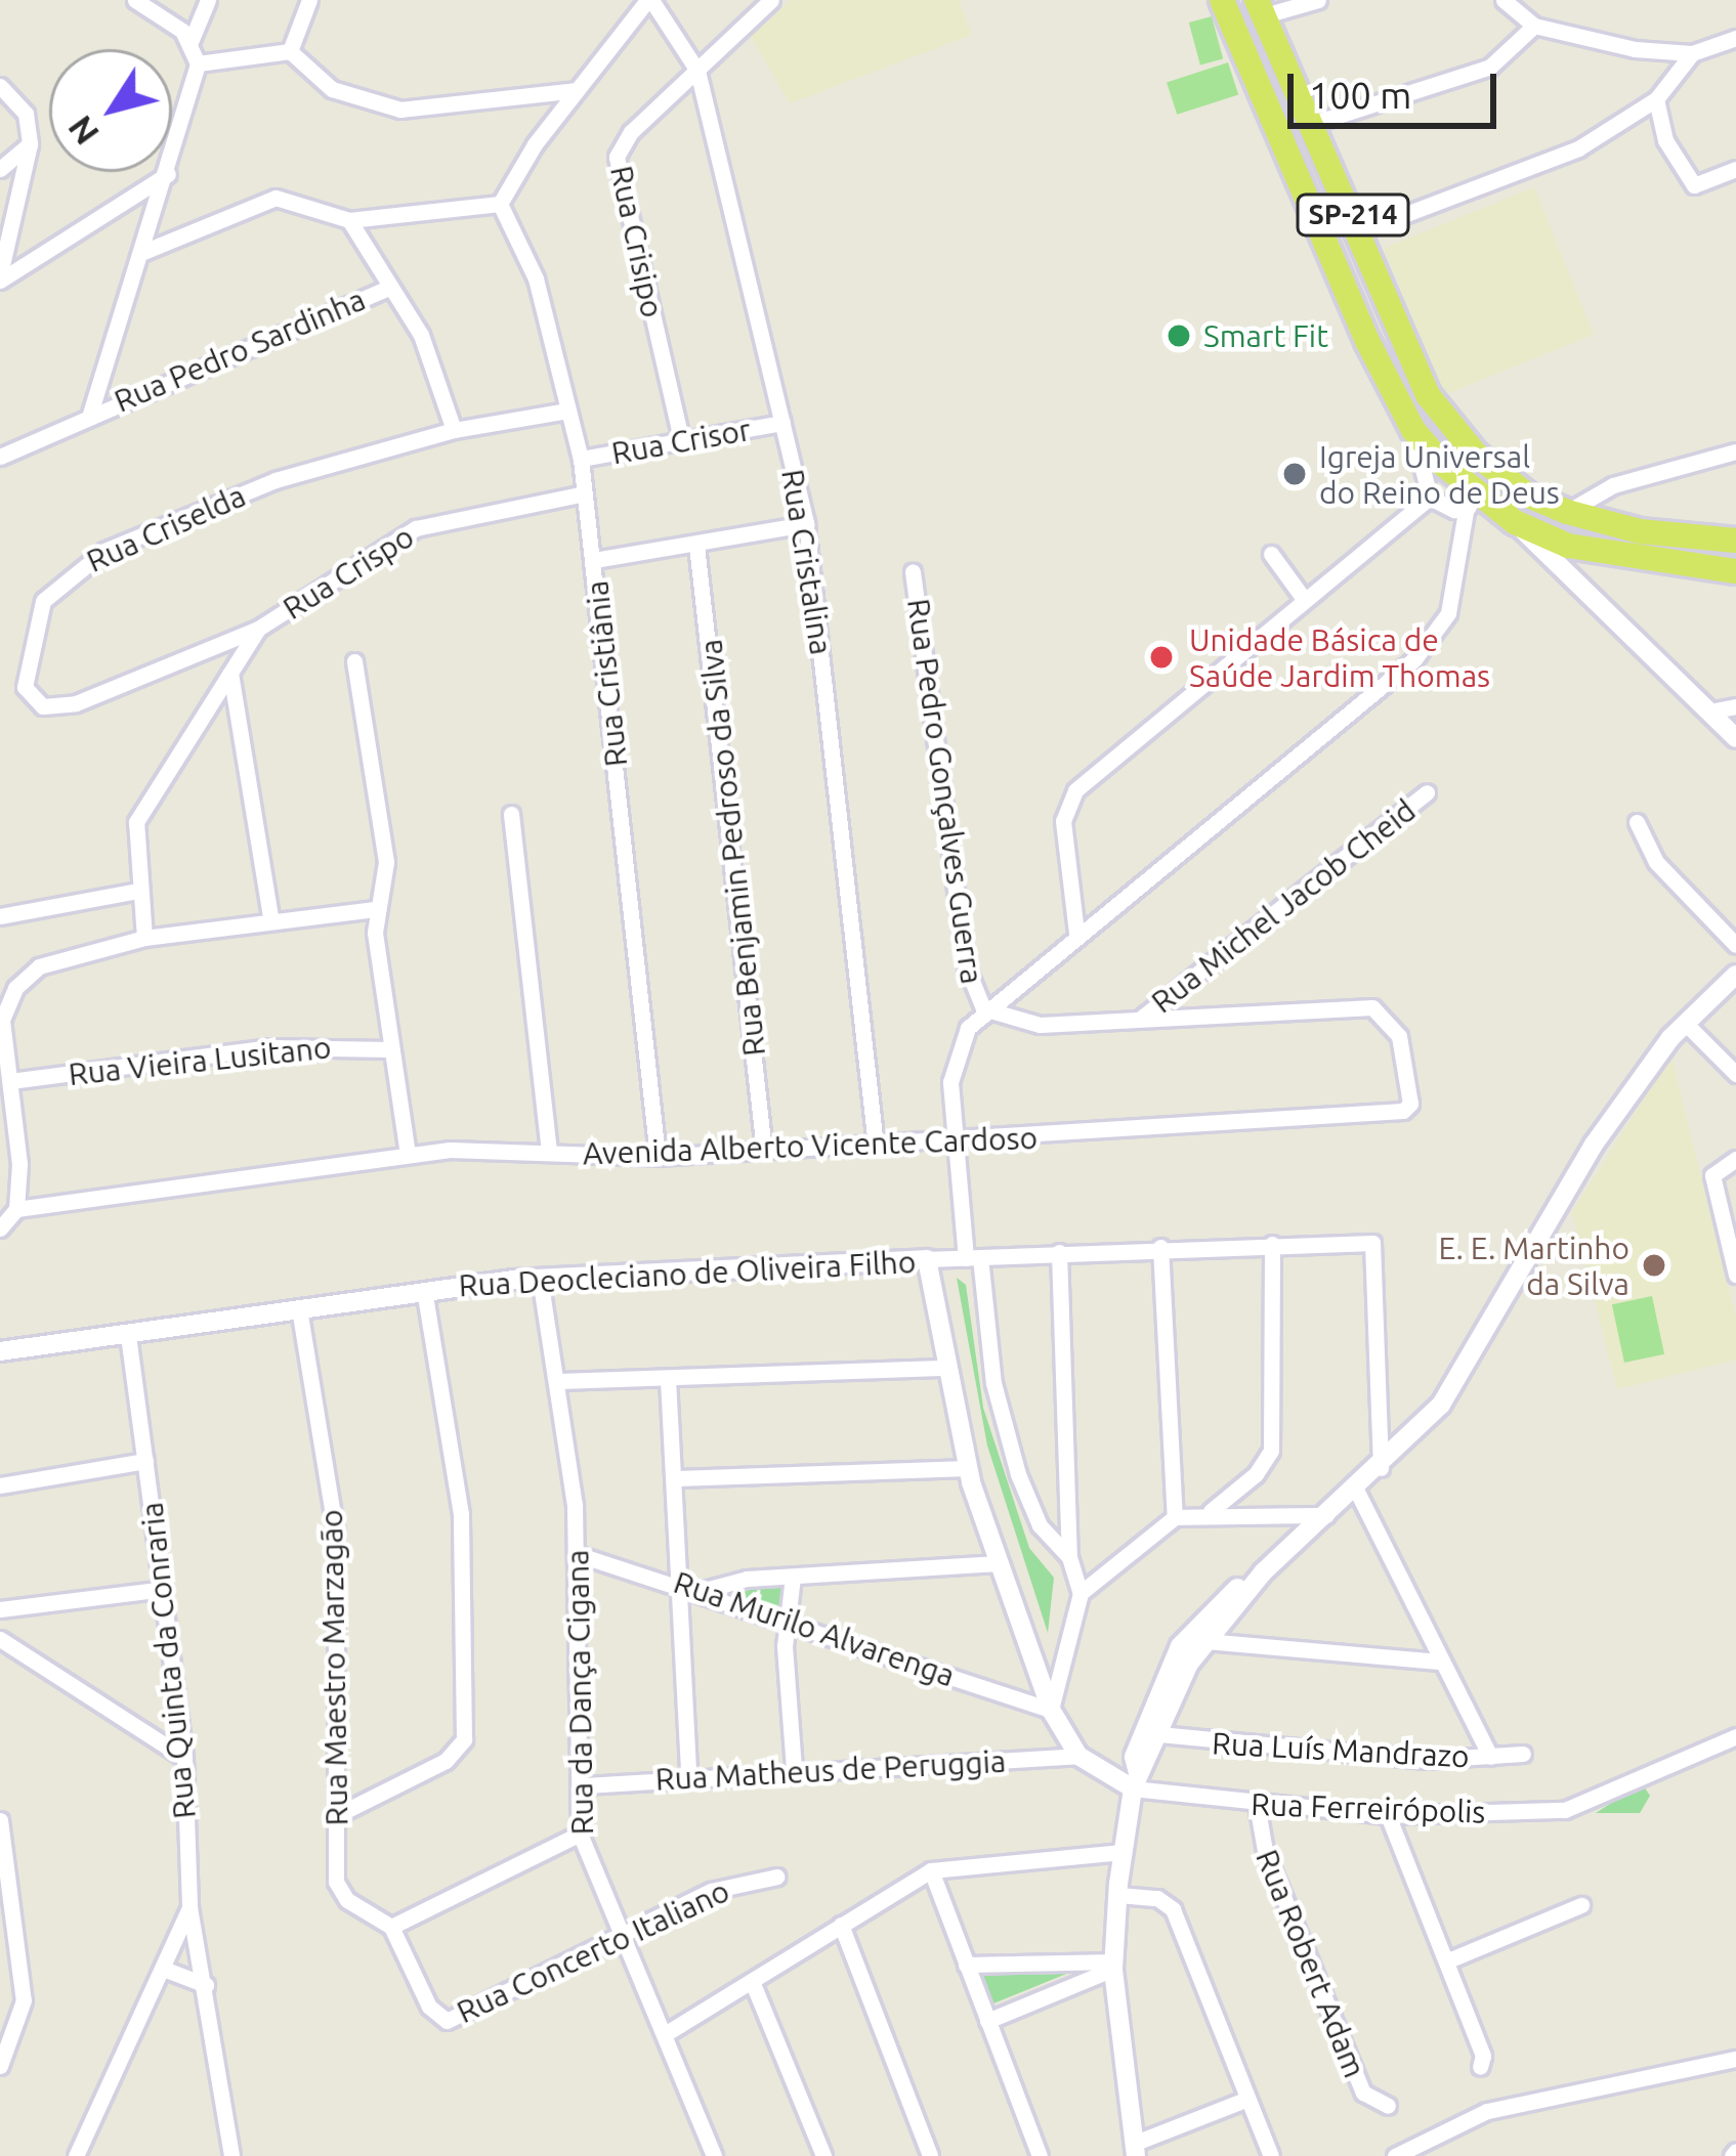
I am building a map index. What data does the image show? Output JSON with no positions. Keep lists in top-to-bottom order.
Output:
{
  "streets": {
    "main road": ["SP-214"],
    "street": [
      "Rua Crisipo",
      "Rua Pedro Sardinha",
      "Rua Crisor",
      "Rua Criselda",
      "Rua Cristalina",
      "Rua Crispo",
      "Rua Cristiânia",
      "Rua Pedro Gonçalves Guerra",
      "Rua Benjamin Pedroso da Silva",
      "Rua Michel Jacob Cheid",
      "Rua Vieira Lusitano",
      "Avenida Alberto Vicente Cardoso",
      "Rua Deocleciano de Oliveira Filho",
      "Rua Murilo Alvarenga",
      "Rua Quinta da Conraria",
      "Rua Maestro Marzagão",
      "Rua da Dança Cigana",
      "Rua Luís Mandrazo",
      "Rua Matheus de Peruggia",
      "Rua Ferreirópolis",
      "Rua Concerto Italiano",
      "Rua Robert Adam"
    ]
  },
  "crossings": [
    ["Rua Crisipo", "Rua Crisor"],
    ["Rua Crisipo", "Rua Cristalina"],
    ["Rua Crisor", "Rua Cristalina"],
    ["Rua Crisor", "Rua Cristiânia"],
    ["Rua Criselda", "Rua Crispo"],
    ["Rua Criselda", "Rua Cristiânia"],
    ["Rua Cristalina", "Avenida Alberto Vicente Cardoso"],
    ["Rua Crispo", "Rua Cristiânia"],
    ["Rua Cristiânia", "Avenida Alberto Vicente Cardoso"],
    ["Rua Benjamin Pedroso da Silva", "Avenida Alberto Vicente Cardoso"],
    ["Rua Michel Jacob Cheid", "Avenida Alberto Vicente Cardoso"],
    ["Rua Deocleciano de Oliveira Filho", "Rua Quinta da Conraria"],
    ["Rua Deocleciano de Oliveira Filho", "Rua Maestro Marzagão"],
    ["Rua Deocleciano de Oliveira Filho", "Rua da Dança Cigana"],
    ["Rua Murilo Alvarenga", "Rua da Dança Cigana"],
    ["Rua Maestro Marzagão", "Rua Concerto Italiano"],
    ["Rua da Dança Cigana", "Rua Matheus de Peruggia"],
    ["Rua da Dança Cigana", "Rua Concerto Italiano"],
    ["Rua Ferreirópolis", "Rua Robert Adam"]
  ],
  "places": [
    "Smart Fit",
    "Igreja Universal do Reino de Deus",
    "Unidade Básica de Saúde Jardim Thomas",
    "E. E. Martinho da Silva"
  ],
  "scale_bar": "100 m",
  "north": "bottom left"
}
